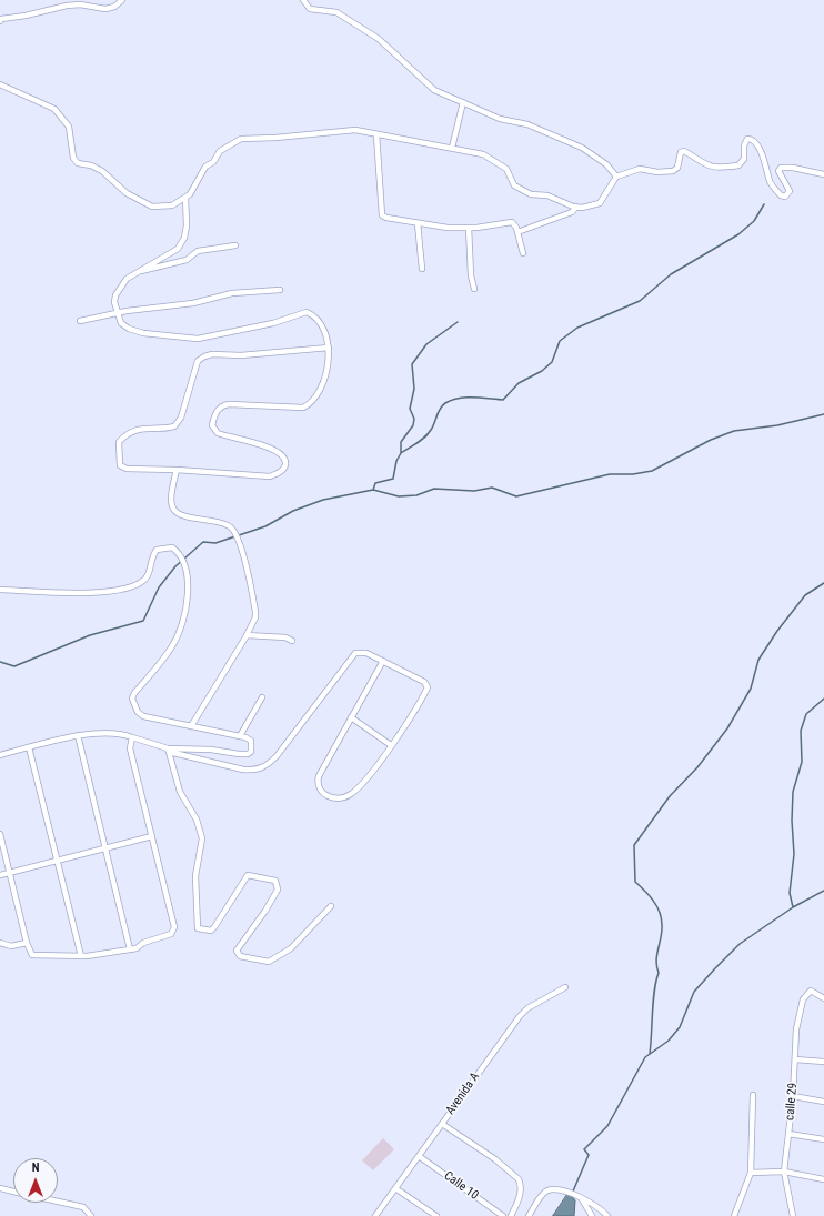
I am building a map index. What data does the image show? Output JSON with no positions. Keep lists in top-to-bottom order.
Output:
{
  "streets": {
    "street": ["Avenida A", "calle 29", "Calle 10"]
  },
  "crossings": [
    ["Avenida A", "Calle 10"]
  ],
  "north": "top"
}
